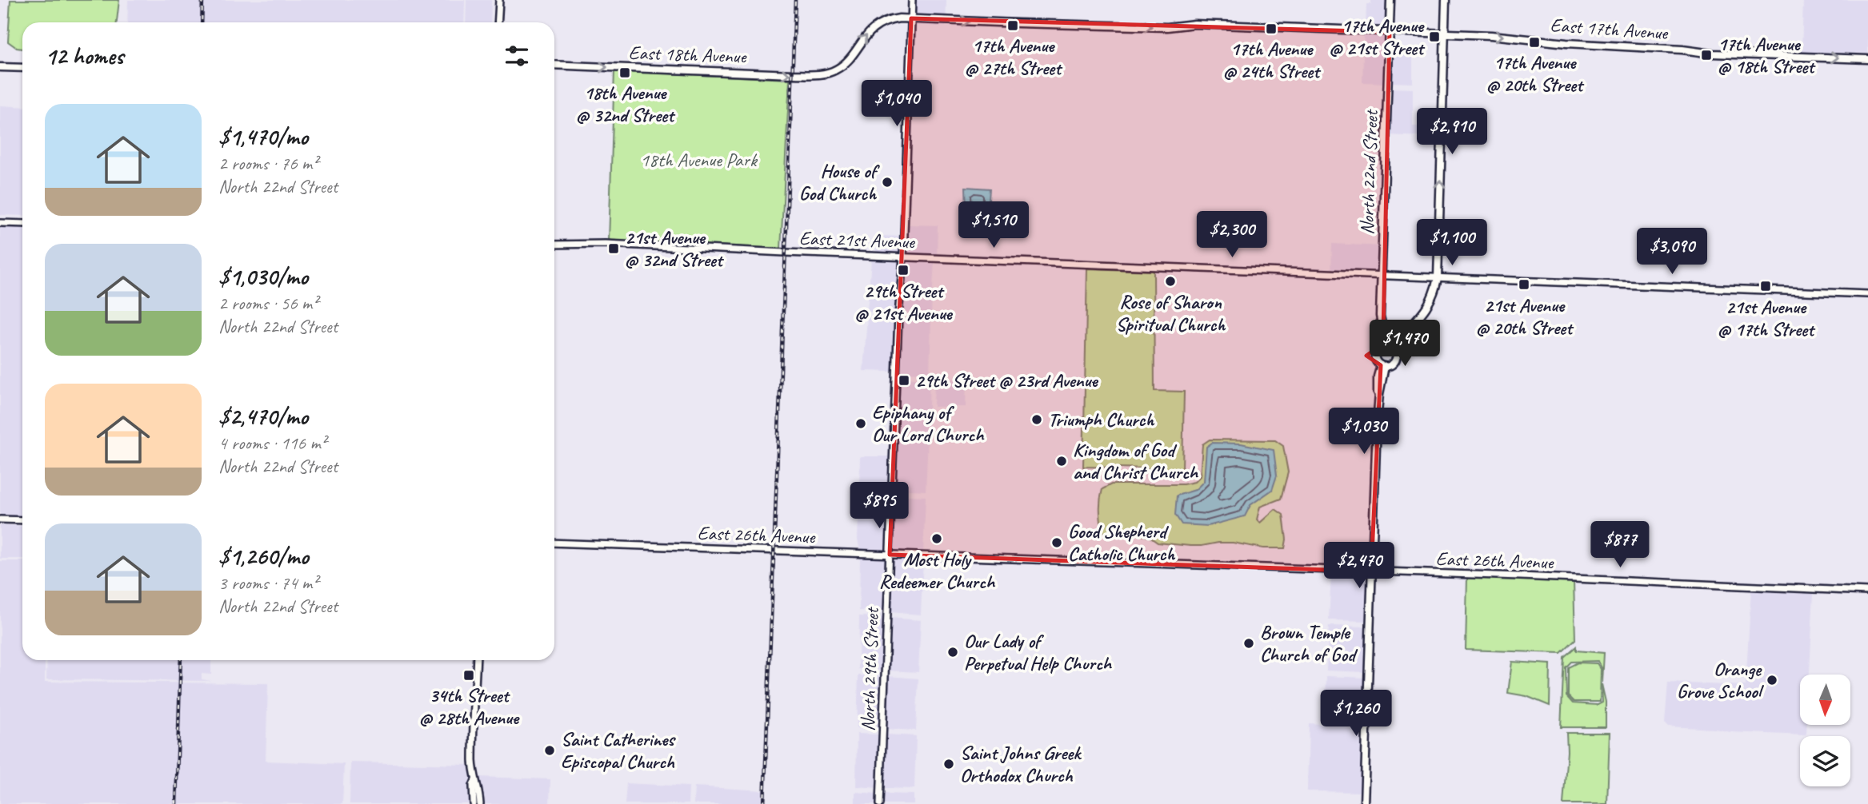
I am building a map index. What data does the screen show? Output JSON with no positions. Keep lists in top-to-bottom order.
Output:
{
  "streets": {
    "main road": ["East 17th Avenue", "East 18th Avenue", "North 22nd Street"],
    "street": ["East 21st Avenue", "East 26th Avenue", "North 29th Street"]
  },
  "crossings": [
    ["East 17th Avenue", "East 18th Avenue"],
    ["East 17th Avenue", "North 22nd Street"],
    ["East 17th Avenue", "North 29th Street"],
    ["North 22nd Street", "East 21st Avenue"],
    ["East 21st Avenue", "North 29th Street"],
    ["East 26th Avenue", "North 29th Street"]
  ],
  "one_way": ["East 17th Avenue", "East 18th Avenue"],
  "parks": ["18th Avenue Park"],
  "places": {
    "transit": [
      "17th Avenue @ 27th Street",
      "17th Avenue @ 24th Street",
      "17th Avenue @ 21st Street",
      "17th Avenue @ 20th Street",
      "17th Avenue @ 18th Street",
      "18th Avenue @ 32nd Street",
      "21st Avenue @ 32nd Street",
      "29th Street @ 21st Avenue",
      "21st Avenue @ 20th Street",
      "21st Avenue @ 17th Street",
      "29th Street @ 23rd Avenue",
      "34th Street @ 28th Avenue"
    ],
    "other": [
      "House of God Church",
      "Rose of Sharon Spiritual Church",
      "Triumph Church",
      "Epiphany of Our Lord Church",
      "Kingdom of God and Christ Church",
      "Most Holy Redeemer Church",
      "Good Shepherd Catholic Church",
      "Brown Temple Church of God",
      "Our Lady of Perpetual Help Church",
      "Orange Grove School",
      "Saint Catherines Episcopal Church",
      "Saint Johns Greek Orthodox Church"
    ]
  },
  "north": "bottom",
  "page": {
    "heading": "12 homes",
    "price": [
      "$1,040",
      "$2,910",
      "$1,510",
      "$2,300",
      "$1,100",
      "$3,090",
      "$1,470",
      "$1,030",
      "$895",
      "$877",
      "$2,470",
      "$1,260"
    ],
    "list": [
      {
        "name": "$1,470/mo",
        "note": "2 rooms · 76 m² · North 22nd Street"
      },
      {
        "name": "$1,030/mo",
        "note": "2 rooms · 56 m² · North 22nd Street"
      },
      {
        "name": "$2,470/mo",
        "note": "4 rooms · 116 m² · North 22nd Street"
      },
      {
        "name": "$1,260/mo",
        "note": "3 rooms · 74 m² · North 22nd Street"
      }
    ]
  }
}
